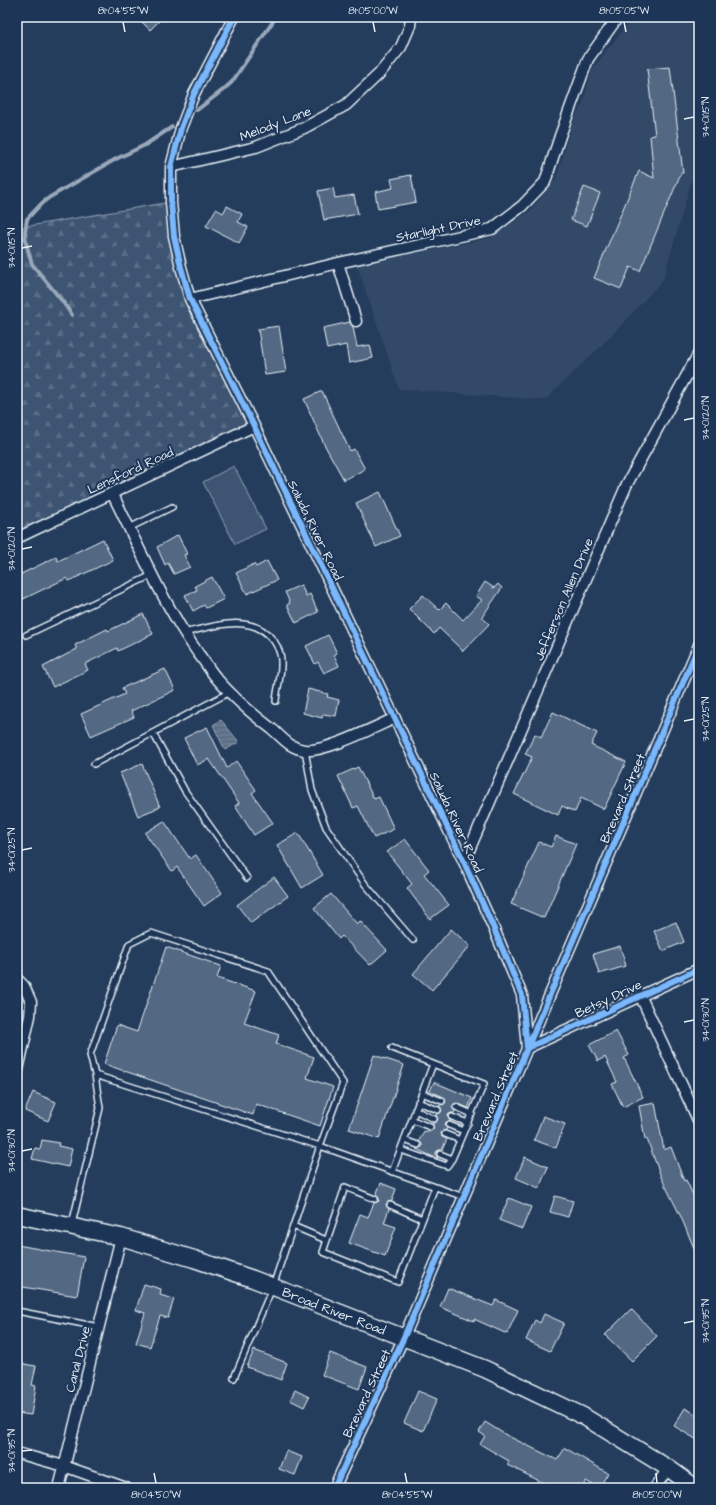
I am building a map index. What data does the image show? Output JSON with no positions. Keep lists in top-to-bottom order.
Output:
{
  "streets": {
    "main road": ["Broad River Road"],
    "street": [
      "Melody Lane",
      "Starlight Drive",
      "Lensford Road",
      "Saluda River Road",
      "Jefferson Allen Drive",
      "Brevard Street",
      "Betsy Drive",
      "Canal Drive"
    ]
  },
  "crossings": [
    ["Melody Lane", "Saluda River Road"],
    ["Starlight Drive", "Saluda River Road"],
    ["Lensford Road", "Saluda River Road"],
    ["Saluda River Road", "Jefferson Allen Drive"],
    ["Saluda River Road", "Brevard Street"],
    ["Saluda River Road", "Betsy Drive"],
    ["Brevard Street", "Betsy Drive"],
    ["Brevard Street", "Broad River Road"],
    ["Broad River Road", "Canal Drive"]
  ],
  "coordinates": [
    "81°04'55\"W",
    "81°05'00\"W",
    "81°05'05\"W",
    "34°01'15\"N",
    "34°01'20\"N",
    "34°01'25\"N",
    "34°01'30\"N",
    "34°01'35\"N",
    "81°04'50\"W"
  ]
}
